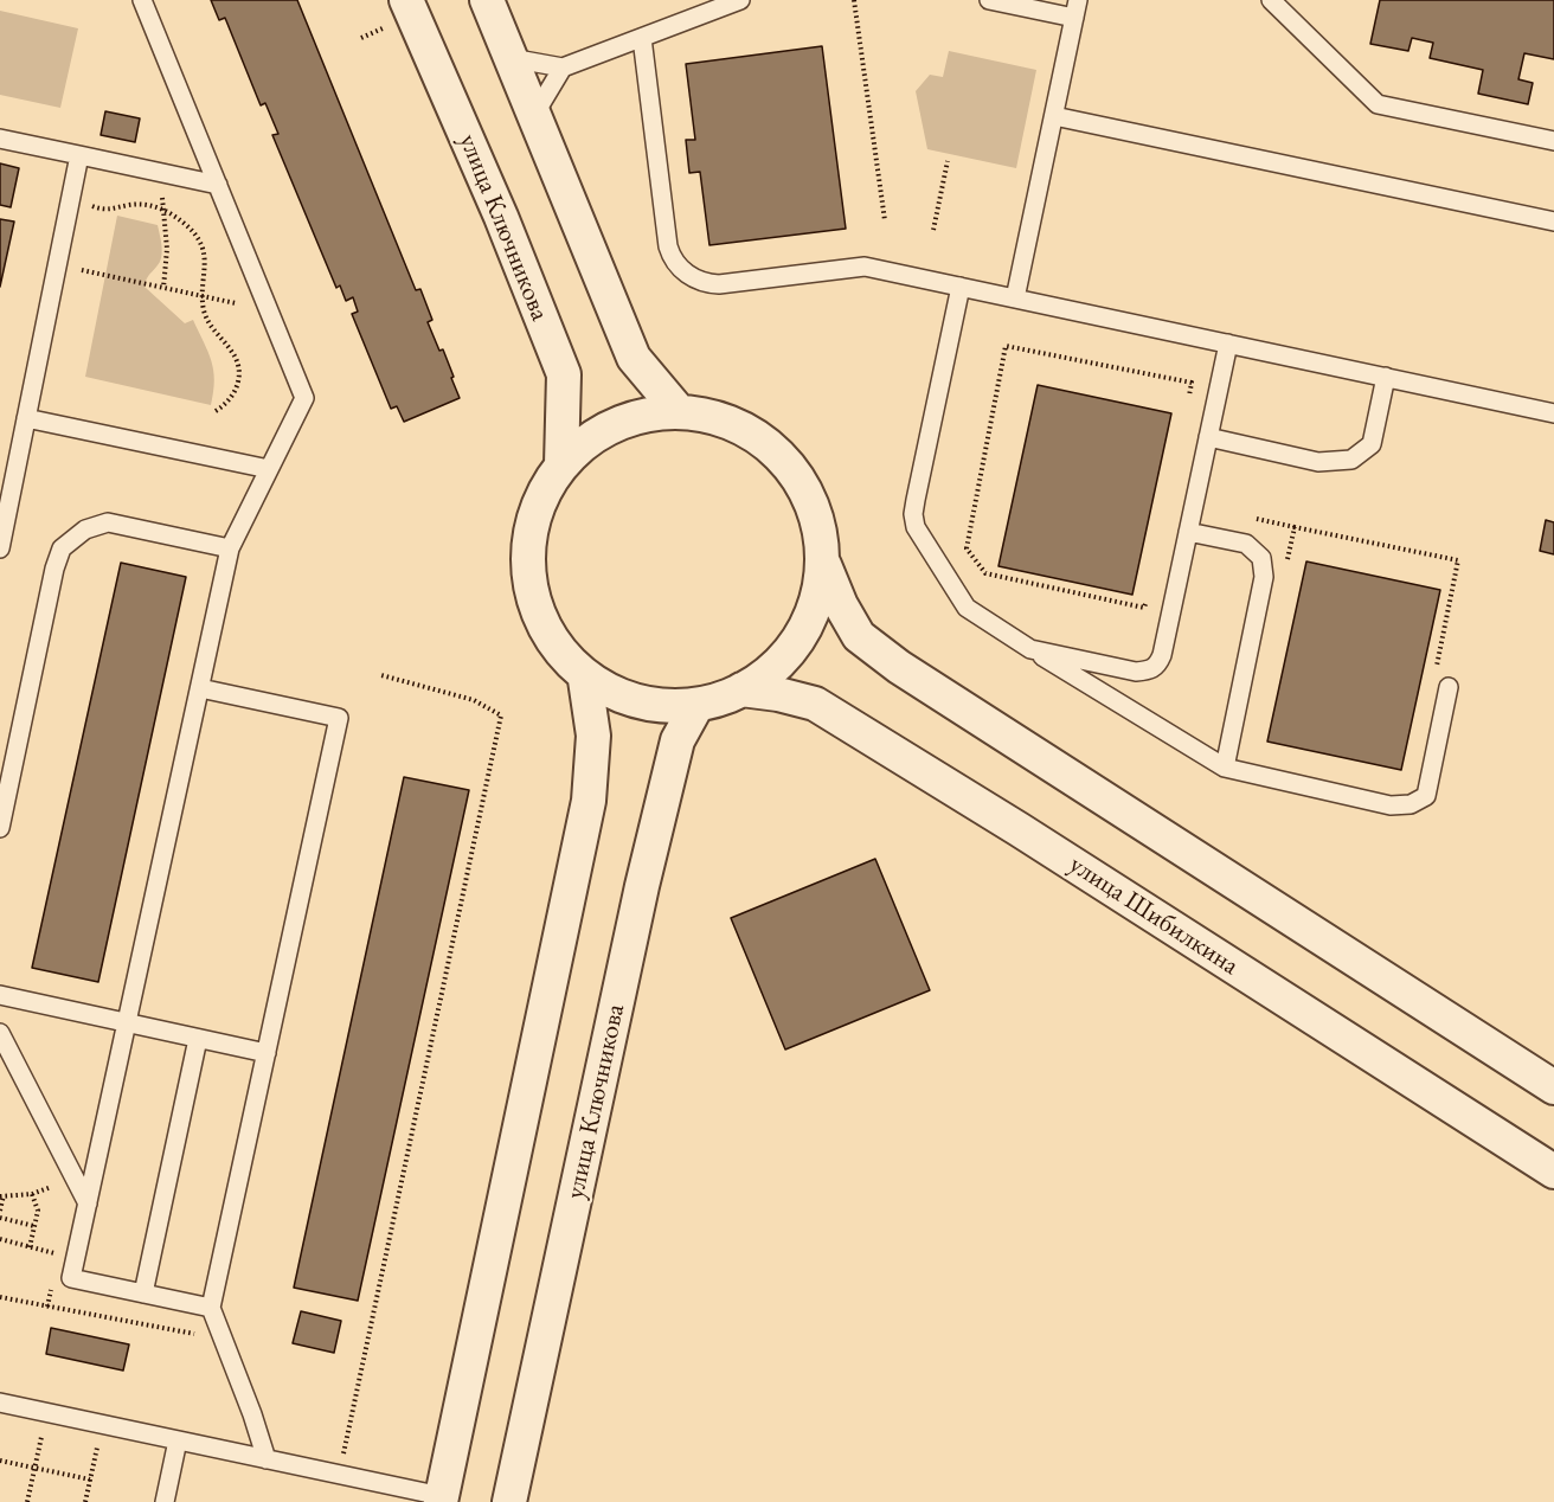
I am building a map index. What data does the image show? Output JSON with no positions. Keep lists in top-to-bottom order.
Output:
{
  "streets": {
    "street": ["улица Ключникова", "улица Шибилкина"]
  }
}
